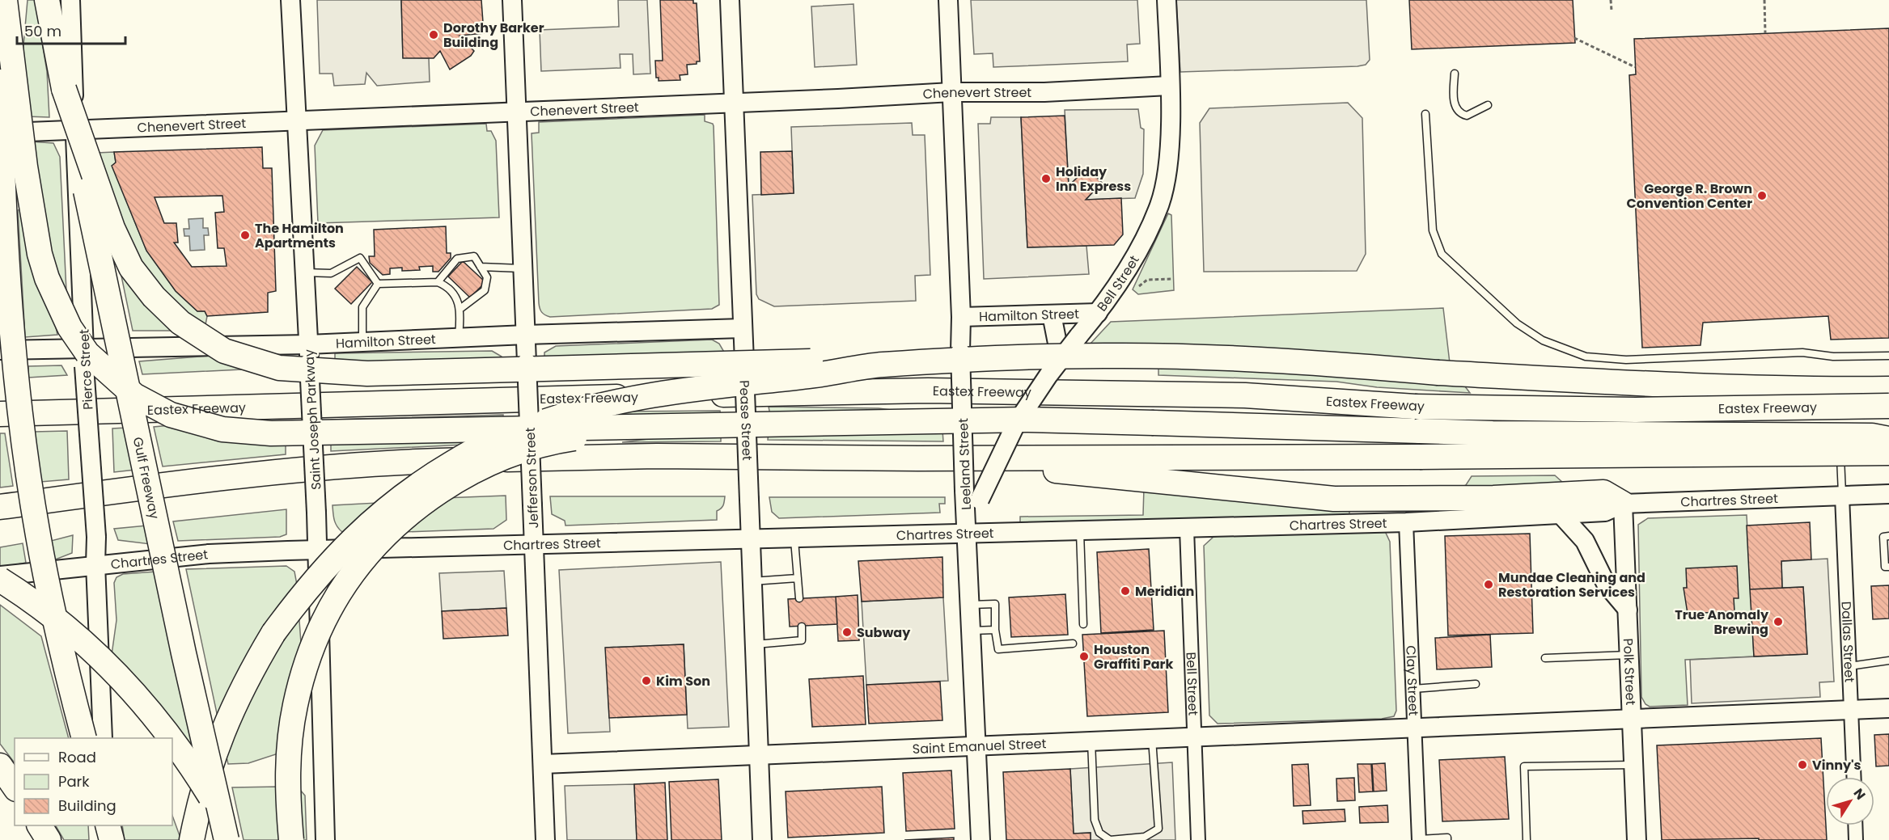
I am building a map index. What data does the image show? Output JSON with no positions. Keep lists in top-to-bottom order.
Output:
{
  "streets": {
    "highway": ["Eastex Freeway", "Gulf Freeway"],
    "street": [
      "Chenevert Street",
      "Bell Street",
      "Hamilton Street",
      "Pierce Street",
      "Saint Joseph Parkway",
      "Pease Street",
      "Leeland Street",
      "Jefferson Street",
      "Chartres Street",
      "Dallas Street",
      "Polk Street",
      "Clay Street",
      "Saint Emanuel Street"
    ]
  },
  "crossings": [
    ["Chenevert Street", "Bell Street"],
    ["Chenevert Street", "Pierce Street"],
    ["Chenevert Street", "Saint Joseph Parkway"],
    ["Chenevert Street", "Pease Street"],
    ["Chenevert Street", "Leeland Street"],
    ["Chenevert Street", "Jefferson Street"],
    ["Bell Street", "Hamilton Street"],
    ["Bell Street", "Leeland Street"],
    ["Bell Street", "Chartres Street"],
    ["Bell Street", "Saint Emanuel Street"],
    ["Hamilton Street", "Pierce Street"],
    ["Hamilton Street", "Saint Joseph Parkway"],
    ["Hamilton Street", "Pease Street"],
    ["Hamilton Street", "Leeland Street"],
    ["Hamilton Street", "Jefferson Street"],
    ["Pierce Street", "Chartres Street"],
    ["Saint Joseph Parkway", "Chartres Street"],
    ["Pease Street", "Chartres Street"],
    ["Pease Street", "Saint Emanuel Street"],
    ["Jefferson Street", "Chartres Street"],
    ["Jefferson Street", "Saint Emanuel Street"],
    ["Chartres Street", "Dallas Street"],
    ["Chartres Street", "Polk Street"],
    ["Chartres Street", "Clay Street"],
    ["Dallas Street", "Saint Emanuel Street"],
    ["Polk Street", "Saint Emanuel Street"],
    ["Clay Street", "Saint Emanuel Street"]
  ],
  "places": [
    "Dorothy Barker Building",
    "Holiday Inn Express",
    "George R. Brown Convention Center",
    "The Hamilton Apartments",
    "Mundae Cleaning and Restoration Services",
    "Meridian",
    "True Anomaly Brewing",
    "Subway",
    "Houston Graffiti Park",
    "Kim Son",
    "Vinny's"
  ],
  "legend": ["Road", "Park", "Building"],
  "scale_bar": "50 m",
  "north": "top right"
}
